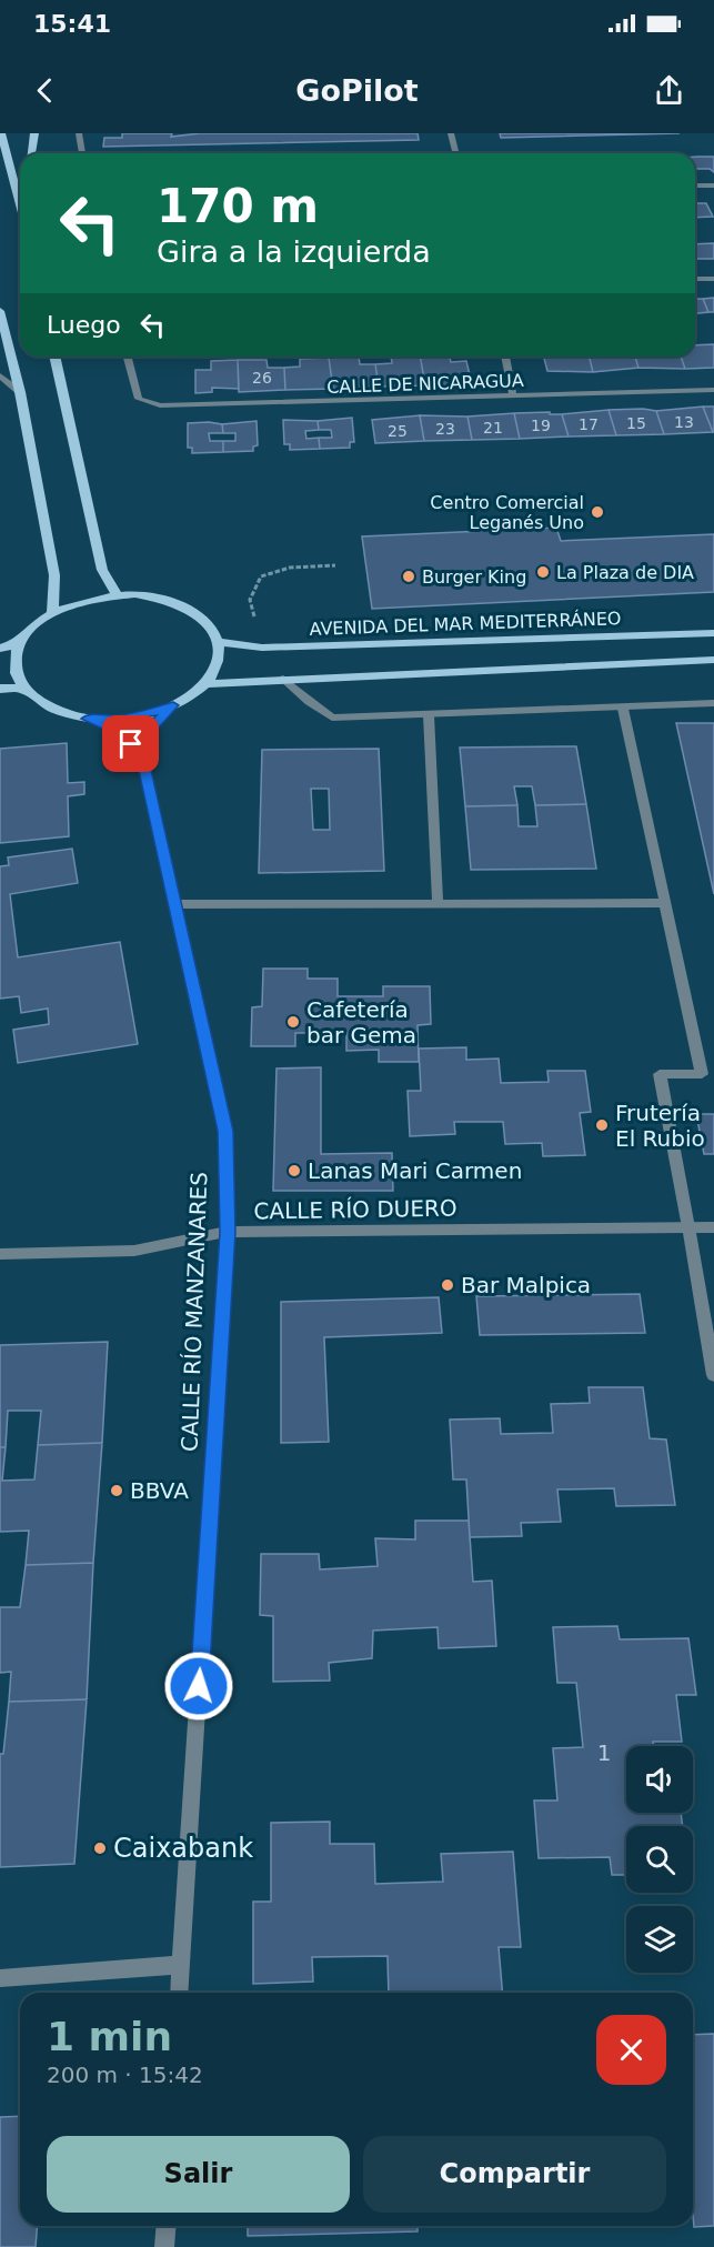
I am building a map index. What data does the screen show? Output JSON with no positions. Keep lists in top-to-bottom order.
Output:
{
  "streets": {
    "main road": ["AVENIDA DEL MAR MEDITERRÁNEO"],
    "street": ["CALLE DE NICARAGUA", "CALLE RÍO DUERO", "CALLE RÍO MANZANARES"]
  },
  "crossings": [
    ["CALLE RÍO DUERO", "CALLE RÍO MANZANARES"]
  ],
  "places": [
    "Centro Comercial Leganés Uno",
    "La Plaza de DIA",
    "Burger King",
    "Cafetería bar Gema",
    "Frutería El Rubio",
    "Lanas Mari Carmen",
    "Bar Malpica",
    "BBVA",
    "Caixabank"
  ],
  "house_numbers": [
    "26",
    "13",
    "15",
    "17",
    "19",
    "21",
    "23",
    "25",
    "1"
  ],
  "page": {
    "status": "15:41",
    "header": "GoPilot",
    "turn": ["170 m", "Gira a la izquierda"],
    "then": "Luego",
    "heading": ["1 min", "200 m · 15:42"],
    "buttons": ["Salir", "Compartir"]
  }
}
